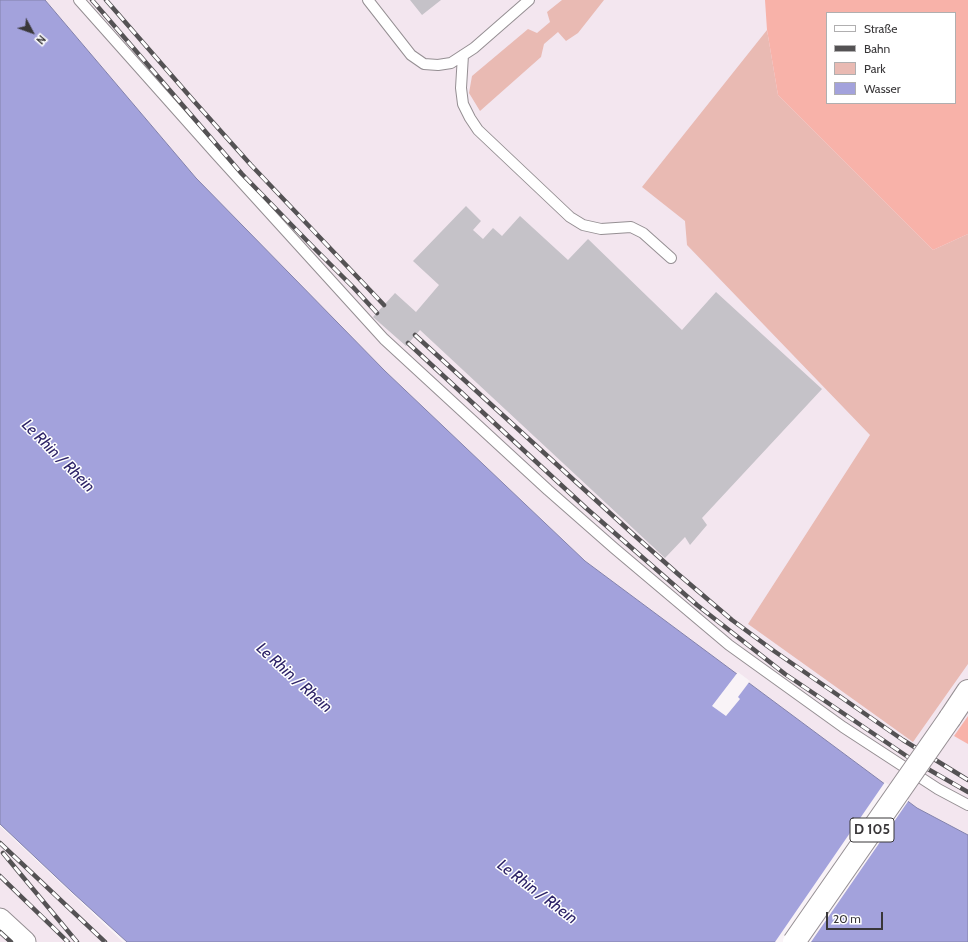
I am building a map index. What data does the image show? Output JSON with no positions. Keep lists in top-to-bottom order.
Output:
{
  "streets": {
    "main road": ["D 105"]
  },
  "water": ["Le Rhin / Rhein"],
  "legend": [
    "Straße",
    "Bahn",
    "Park",
    "Wasser"
  ],
  "scale_bar": "20 m",
  "north": "bottom right"
}
